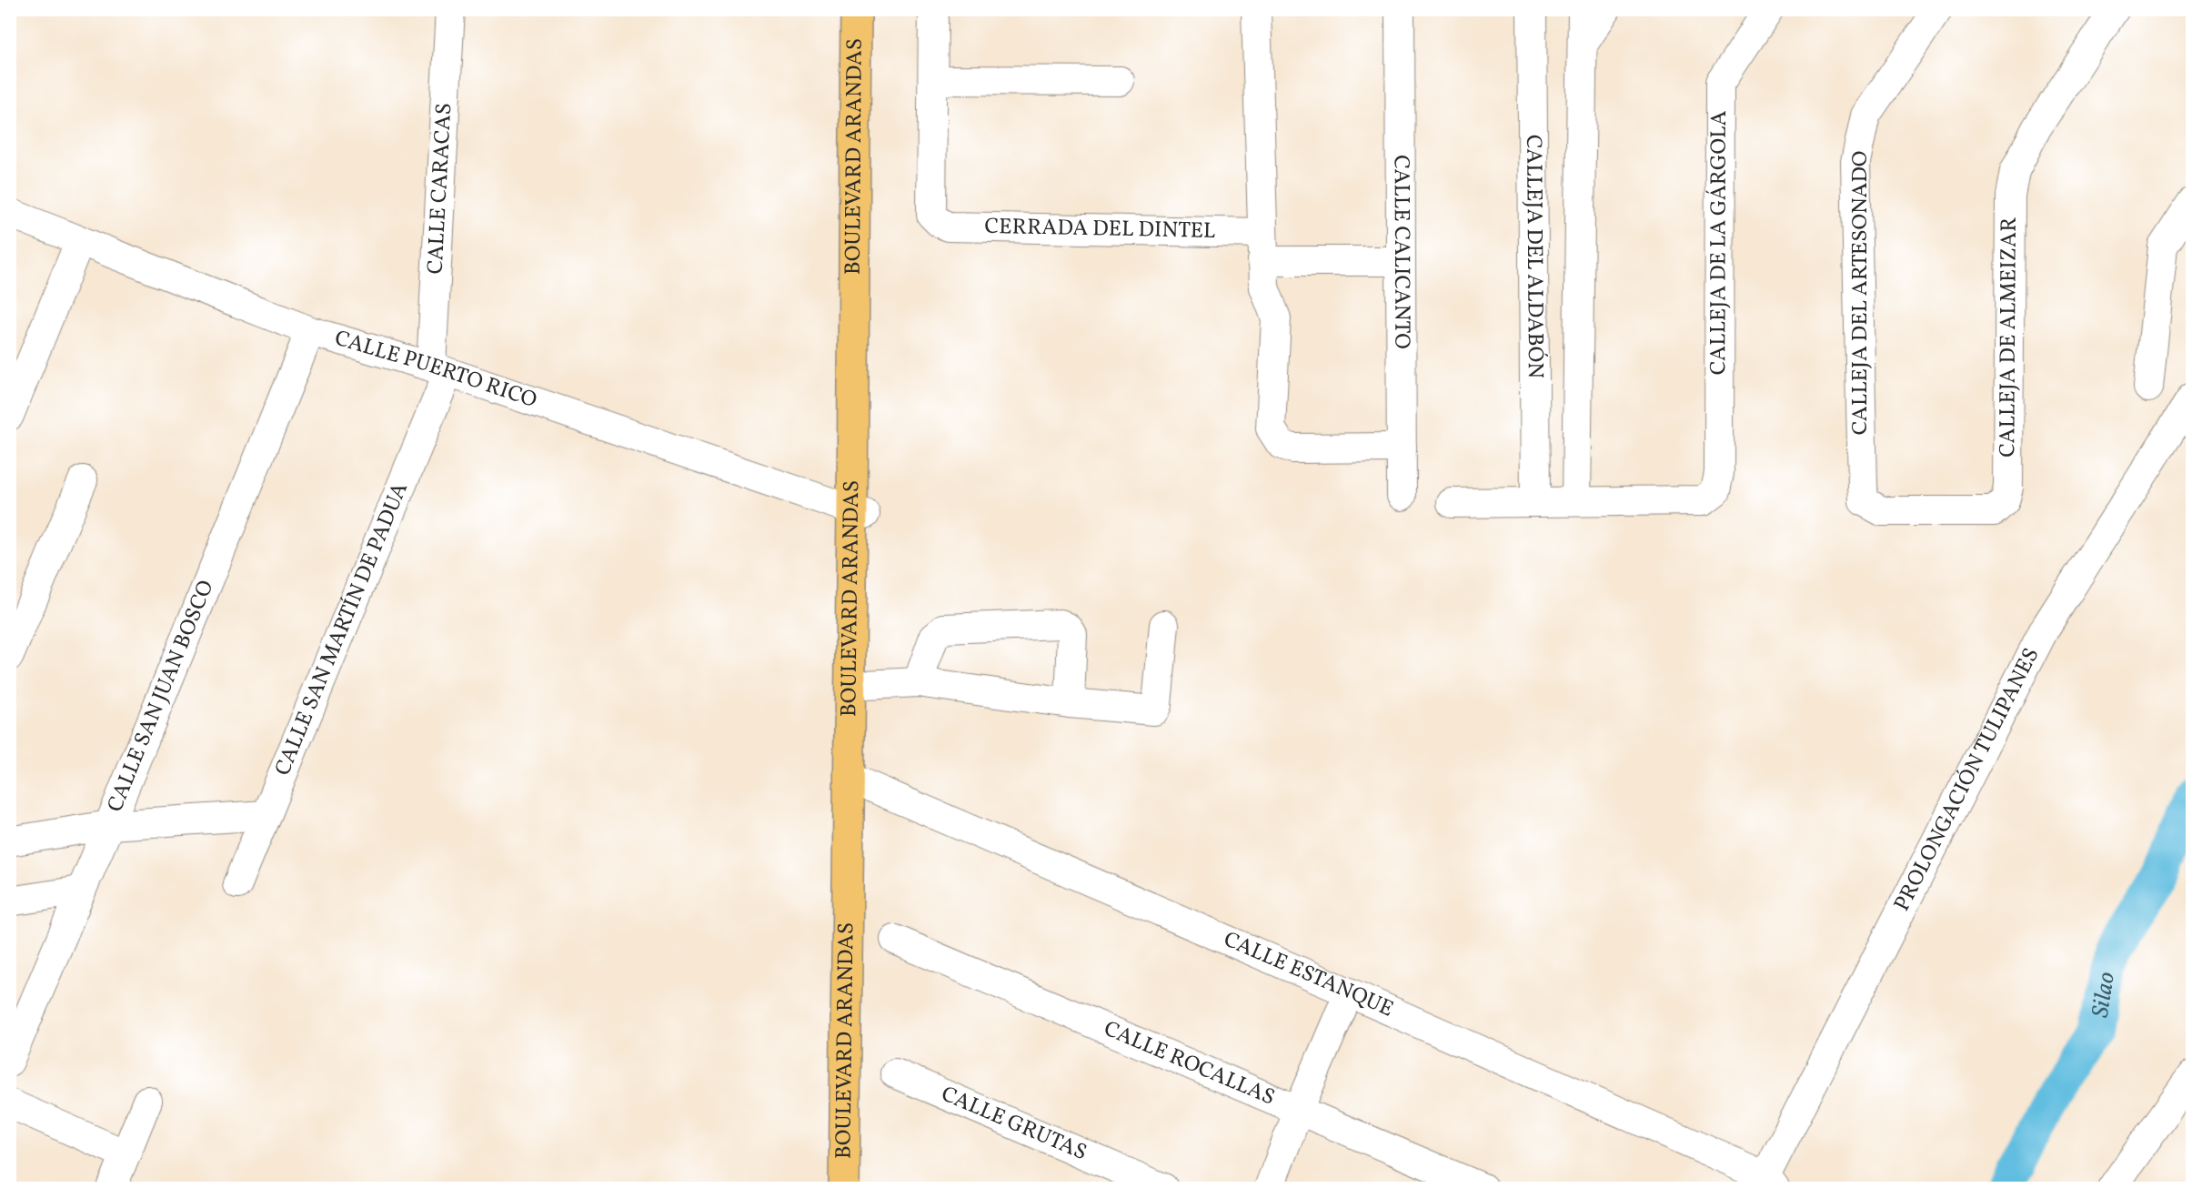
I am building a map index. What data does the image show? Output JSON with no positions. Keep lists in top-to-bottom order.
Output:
{
  "streets": {
    "main road": ["BOULEVARD ARANDAS"],
    "street": [
      "CALLE CARACAS",
      "CERRADA DEL DINTEL",
      "CALLEJA DE LA GÁRGOLA",
      "CALLE CALICANTO",
      "CALLEJA DEL ALDABÓN",
      "CALLEJA DEL ARTESONADO",
      "CALLEJA DE ALMEIZAR",
      "CALLE PUERTO RICO",
      "CALLE SAN MARTÍN DE PADUA",
      "CALLE SAN JUAN BOSCO",
      "PROLONGACIÓN TULIPANES",
      "CALLE ESTANQUE",
      "CALLE ROCALLAS",
      "CALLE GRUTAS"
    ]
  },
  "crossings": [
    ["BOULEVARD ARANDAS", "CALLE PUERTO RICO"],
    ["BOULEVARD ARANDAS", "CALLE ESTANQUE"],
    ["CALLE CARACAS", "CALLE PUERTO RICO"],
    ["CALLE CARACAS", "CALLE SAN MARTÍN DE PADUA"],
    ["CALLEJA DE LA GÁRGOLA", "CALLEJA DEL ALDABÓN"],
    ["CALLEJA DEL ARTESONADO", "CALLEJA DE ALMEIZAR"],
    ["CALLE PUERTO RICO", "CALLE SAN MARTÍN DE PADUA"],
    ["CALLE PUERTO RICO", "CALLE SAN JUAN BOSCO"],
    ["PROLONGACIÓN TULIPANES", "CALLE ESTANQUE"]
  ],
  "water": ["Silao"]
}
